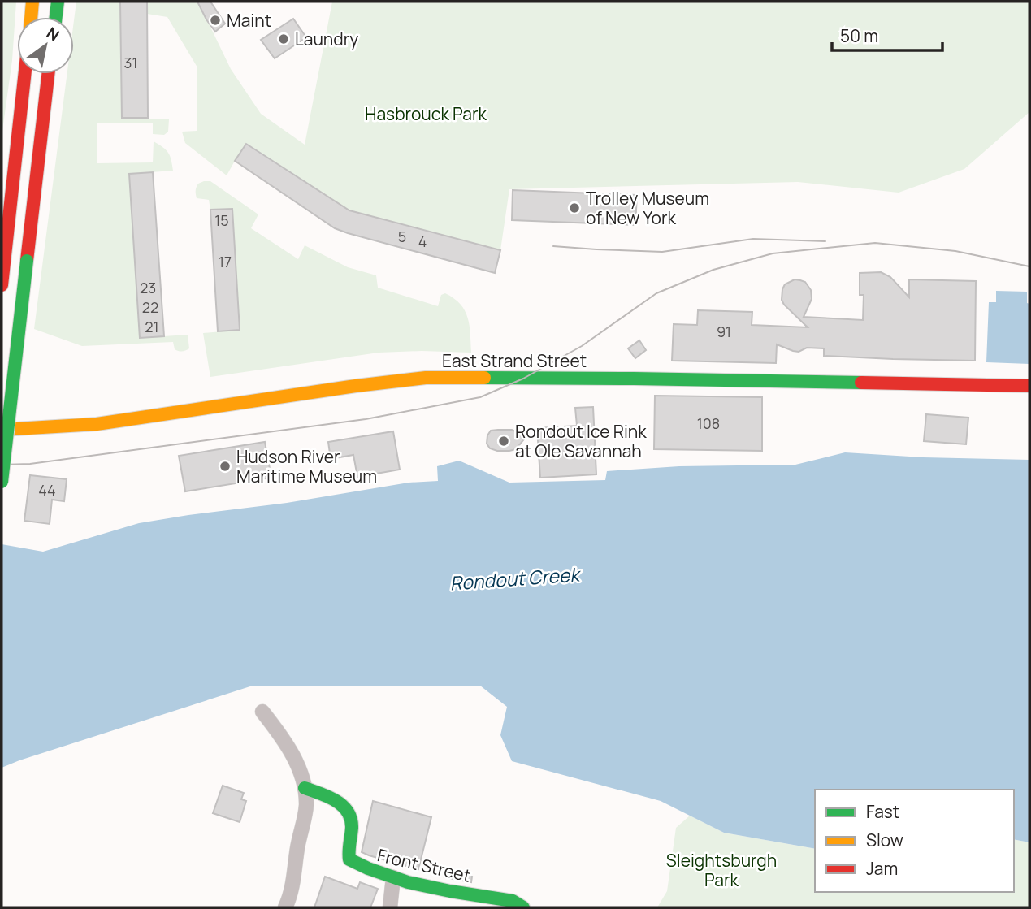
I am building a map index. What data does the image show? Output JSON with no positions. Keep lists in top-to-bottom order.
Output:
{
  "streets": {
    "street": ["East Strand Street", "Front Street"]
  },
  "water": ["Rondout Creek"],
  "parks": ["Hasbrouck Park", "Sleightsburgh Park"],
  "places": [
    "Maint",
    "Laundry",
    "Trolley Museum of New York",
    "Rondout Ice Rink at Ole Savannah",
    "Hudson River Maritime Museum"
  ],
  "house_numbers": [
    "31",
    "15",
    "5",
    "4",
    "17",
    "23",
    "22",
    "21",
    "91",
    "108",
    "44"
  ],
  "legend": ["Fast", "Slow", "Jam"],
  "scale_bar": "50 m",
  "north": "top right"
}
